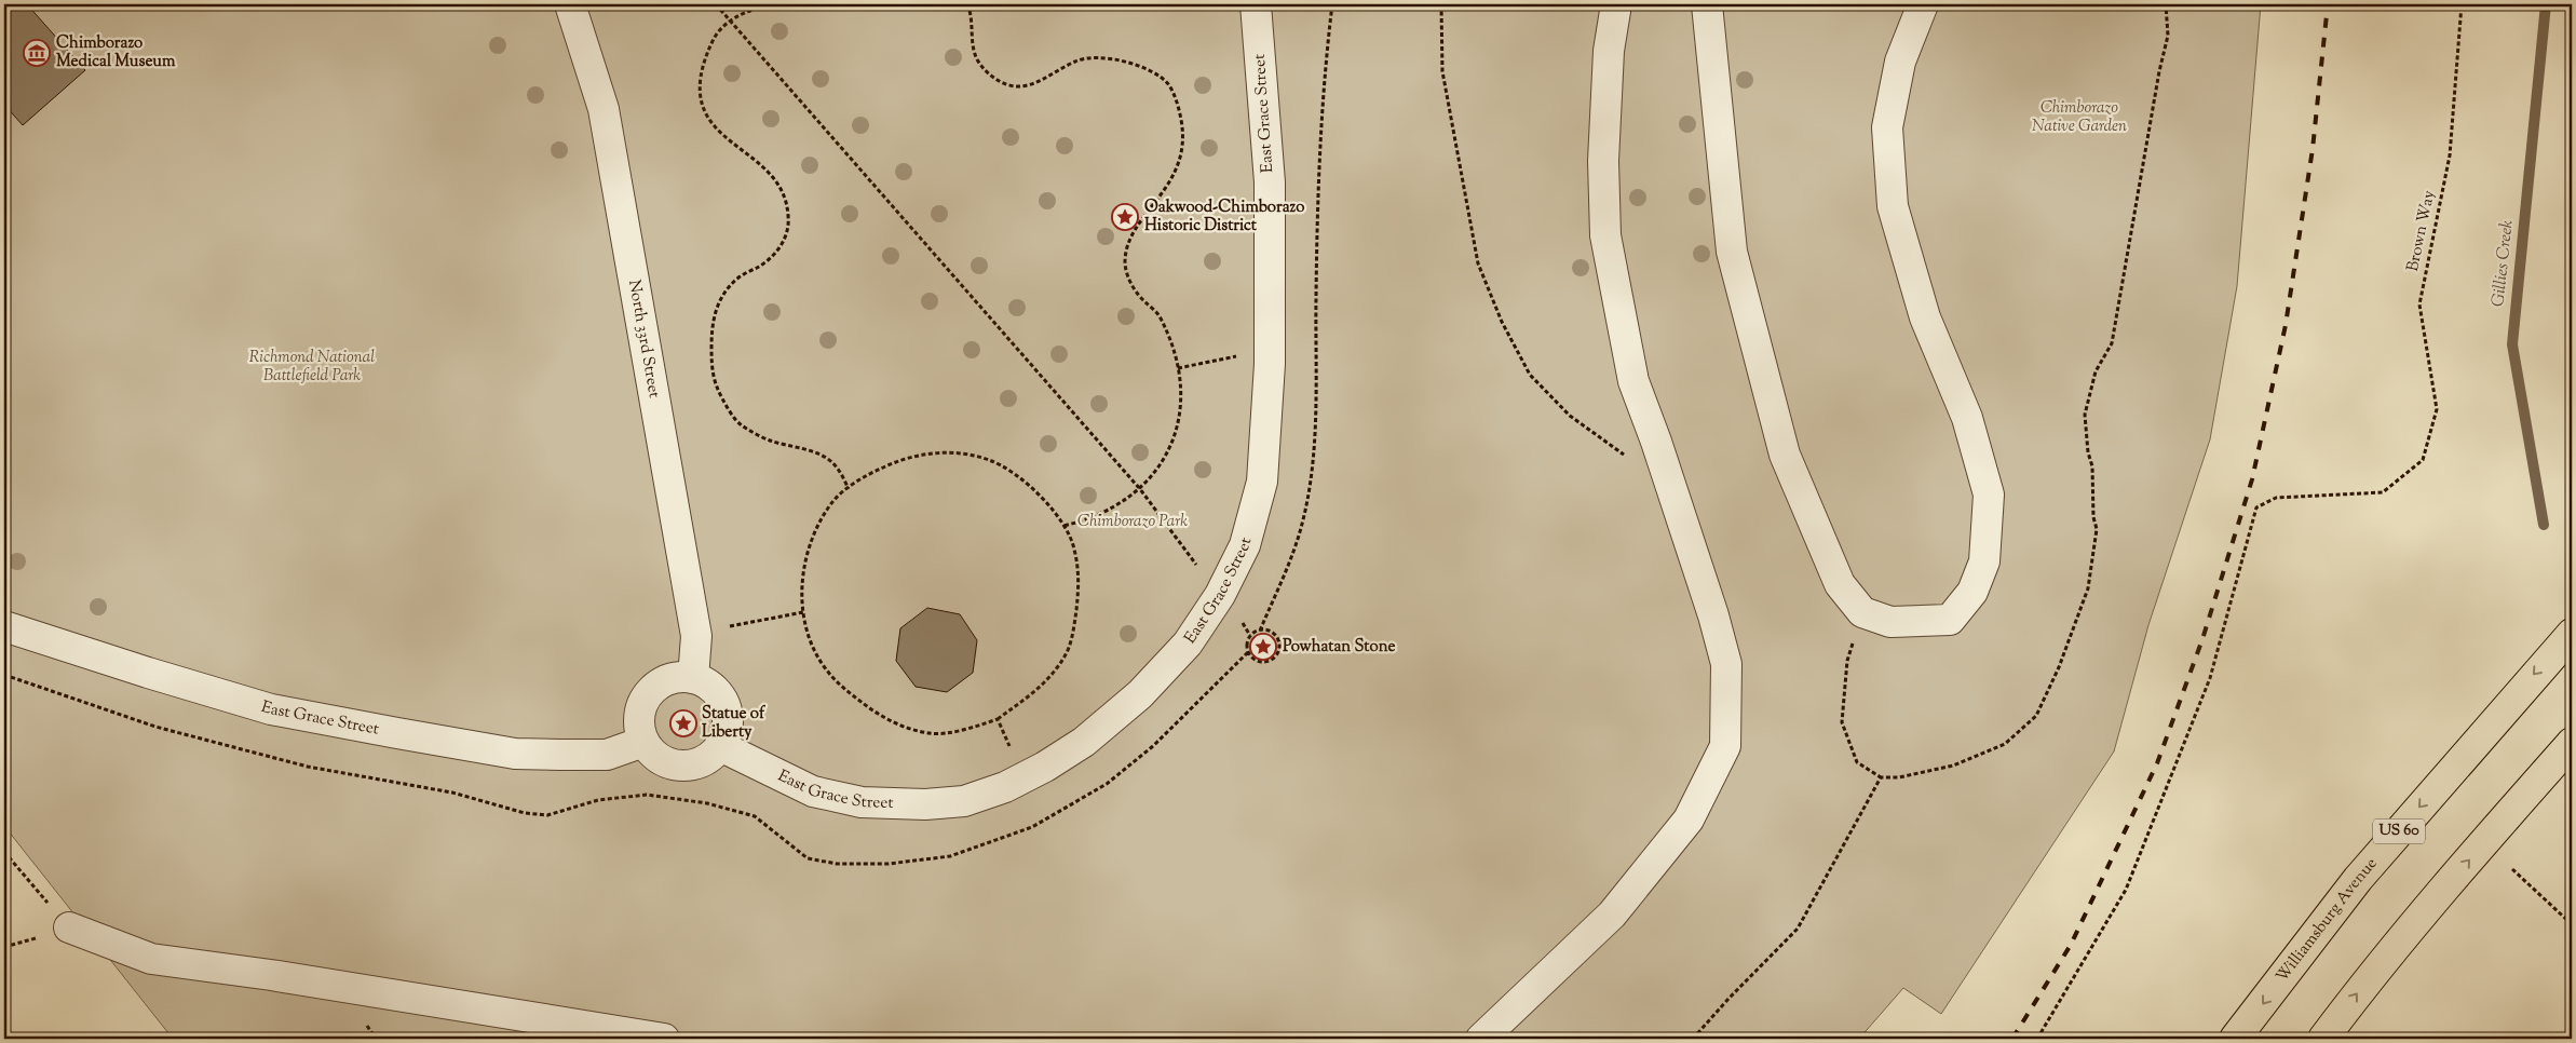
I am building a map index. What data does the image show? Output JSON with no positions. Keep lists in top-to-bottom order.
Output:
{
  "streets": {
    "main road": ["US 60", "Williamsburg Avenue"],
    "street": ["East Grace Street", "North 33rd Street"],
    "path": ["Brown Way"]
  },
  "crossings": [
    ["East Grace Street", "North 33rd Street"]
  ],
  "water": ["Gillies Creek"],
  "parks": ["Chimborazo Native Garden", "Richmond National Battlefield Park", "Chimborazo Park"],
  "places": {
    "museum": ["Chimborazo Medical Museum"],
    "place": ["Oakwood-Chimborazo Historic District", "Powhatan Stone", "Statue of Liberty"]
  }
}
